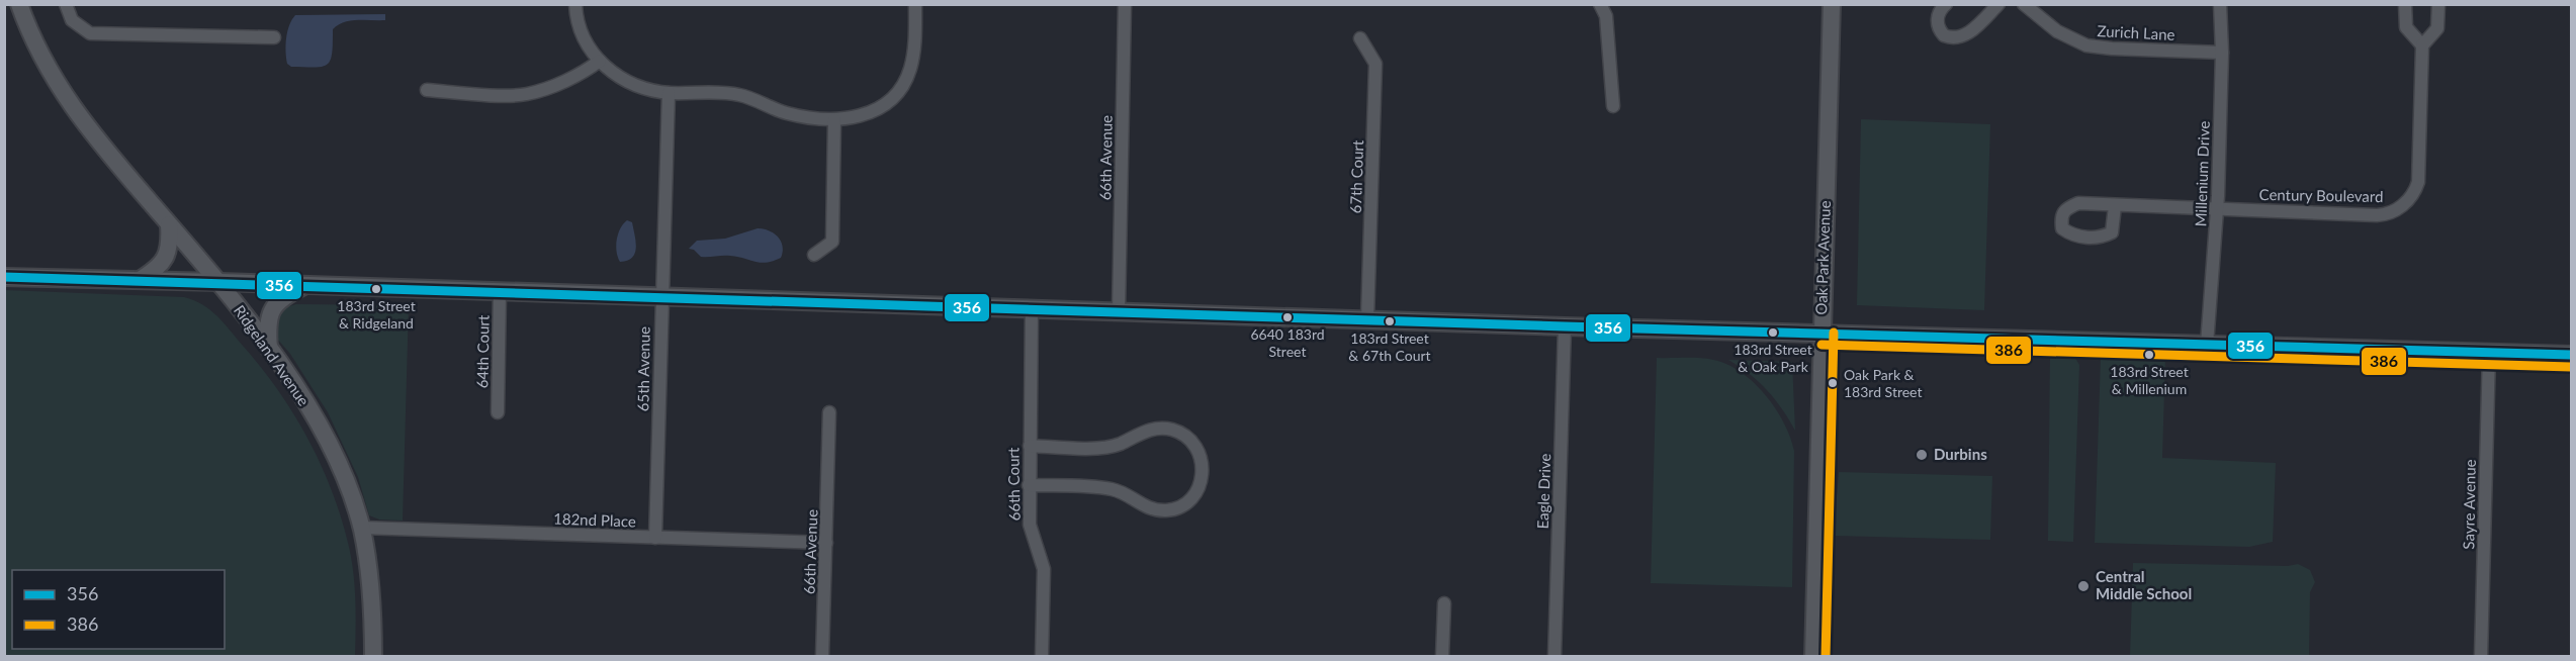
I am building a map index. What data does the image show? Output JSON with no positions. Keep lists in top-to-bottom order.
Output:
{
  "streets": {
    "street": [
      "Zurich Lane",
      "66th Avenue",
      "Millenium Drive",
      "67th Court",
      "Century Boulevard",
      "Oak Park Avenue",
      "64th Court",
      "Ridgeland Avenue",
      "65th Avenue",
      "66th Court",
      "Eagle Drive",
      "Sayre Avenue",
      "182nd Place"
    ]
  },
  "crossings": [
    ["Zurich Lane", "Millenium Drive"],
    ["66th Avenue", "182nd Place"],
    ["Millenium Drive", "Century Boulevard"],
    ["Ridgeland Avenue", "182nd Place"],
    ["65th Avenue", "182nd Place"]
  ],
  "places": [
    "183rd Street & Ridgeland",
    "6640 183rd Street",
    "183rd Street & 67th Court",
    "183rd Street & Oak Park",
    "183rd Street & Millenium",
    "Oak Park & 183rd Street",
    "Durbins",
    "Central Middle School"
  ],
  "lines": ["transit line 356", "transit line 386"],
  "legend": ["356", "386"]
}
